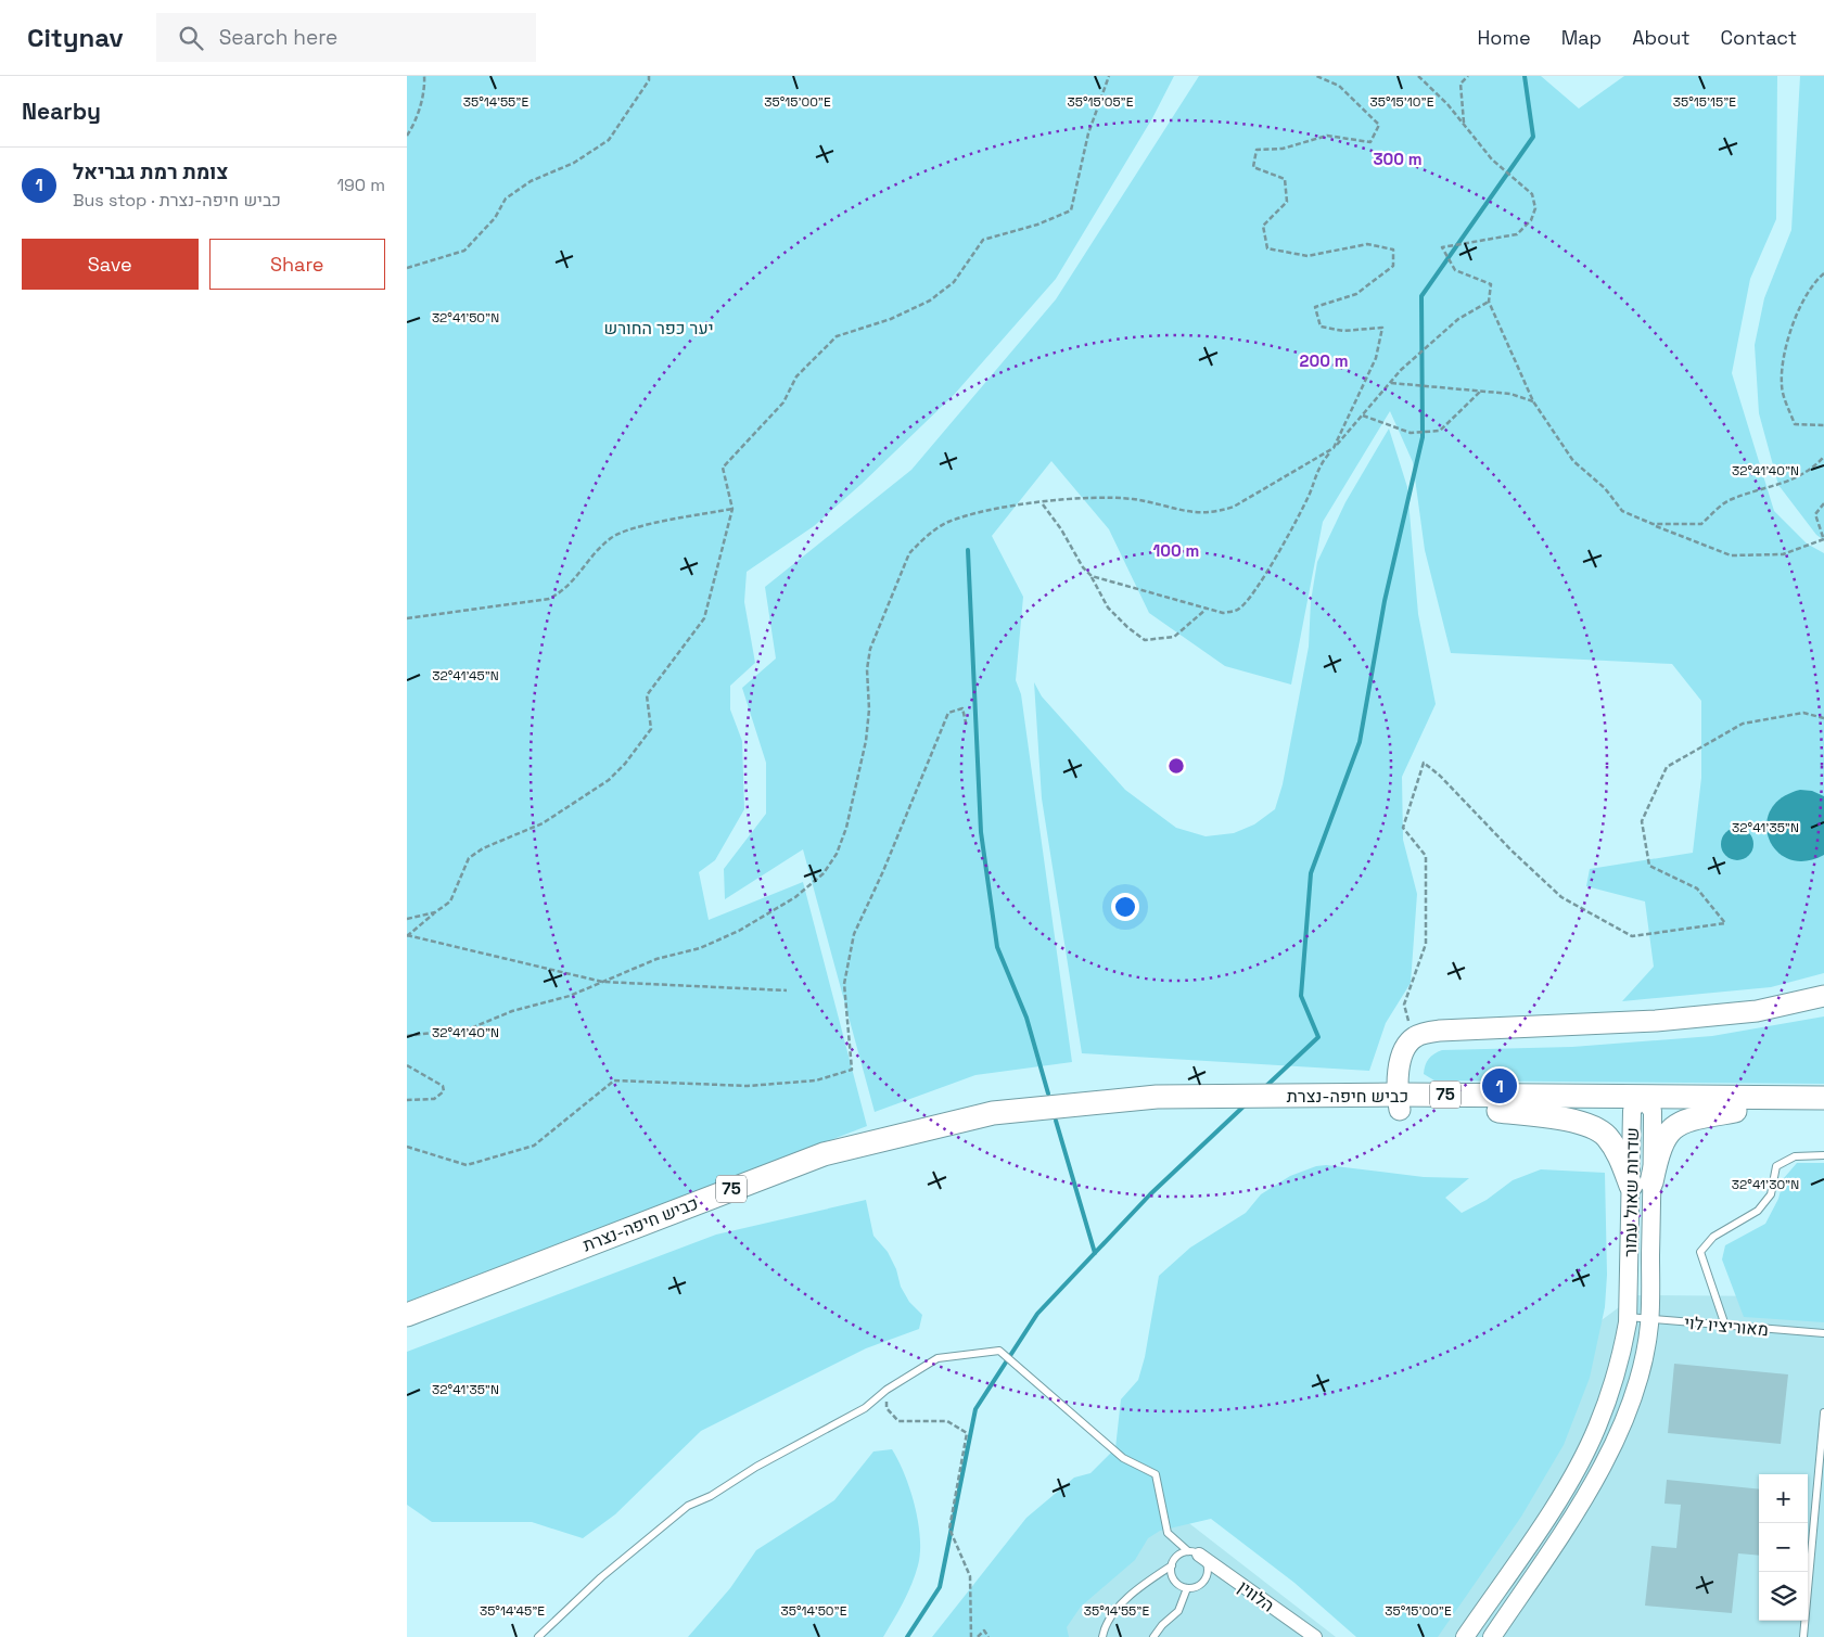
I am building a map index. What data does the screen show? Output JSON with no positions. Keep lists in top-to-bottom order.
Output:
{
  "streets": {
    "highway": ["75", "כביש חיפה-נצרת"],
    "street": ["שדרות שאול עמור", "הלווין"],
    "lane": ["מאוריציו לוי"]
  },
  "crossings": [
    ["כביש חיפה-נצרת", "שדרות שאול עמור"],
    ["שדרות שאול עמור", "מאוריציו לוי"]
  ],
  "parks": ["יער כפר החורש"],
  "page": {
    "header": "Citynav",
    "search": "Search here",
    "nav": [
      "Home",
      "Map",
      "About",
      "Contact"
    ],
    "heading": "Nearby",
    "list": [
      {
        "mark": "1",
        "name": "צומת רמת גבריאל",
        "note": "Bus stop · כביש חיפה-נצרת",
        "value": "190 m"
      }
    ],
    "buttons": ["Save", "Share"],
    "pins": "1",
    "map_buttons": ["+", "−"]
  },
  "coordinates": [
    "35°15'15\"E",
    "35°14'55\"E",
    "35°15'00\"E",
    "35°15'05\"E",
    "35°15'10\"E",
    "32°41'50\"N",
    "32°41'40\"N",
    "32°41'45\"N",
    "32°41'35\"N",
    "32°41'30\"N",
    "35°14'45\"E",
    "35°14'50\"E"
  ],
  "rings": ["300 m", "200 m", "100 m"]
}
